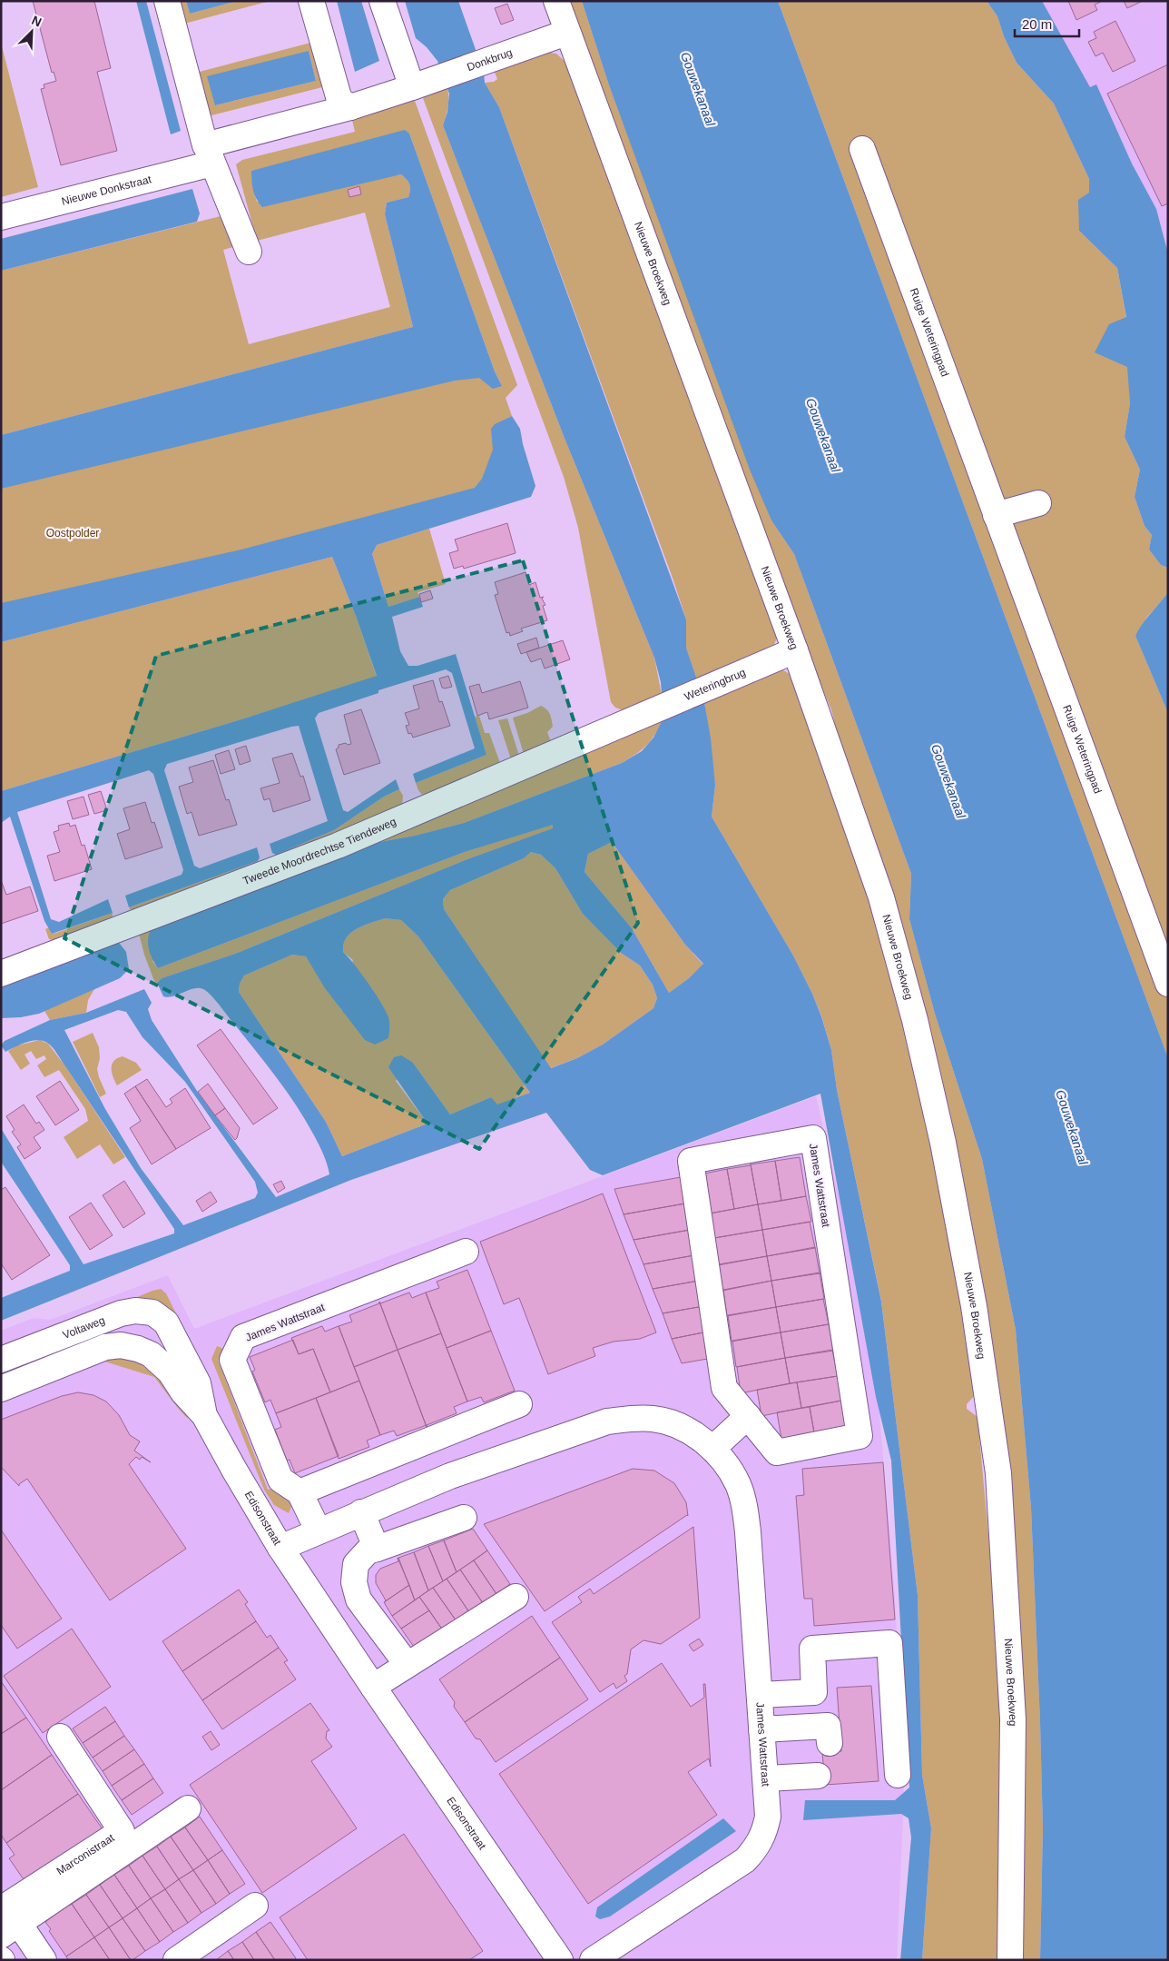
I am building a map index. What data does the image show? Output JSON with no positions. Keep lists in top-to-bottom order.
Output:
{
  "streets": {
    "street": [
      "Donkbrug",
      "Nieuwe Donkstraat",
      "Nieuwe Broekweg",
      "Ruige Weteringpad",
      "Weteringbrug",
      "Tweede Moordrechtse Tiendeweg",
      "James Wattstraat",
      "Voltaweg",
      "Edisonstraat",
      "Marconistraat"
    ]
  },
  "crossings": [
    ["Donkbrug", "Nieuwe Donkstraat"],
    ["Donkbrug", "Nieuwe Broekweg"],
    ["Nieuwe Broekweg", "Weteringbrug"],
    ["Weteringbrug", "Tweede Moordrechtse Tiendeweg"],
    ["James Wattstraat", "Edisonstraat"],
    ["Voltaweg", "Edisonstraat"]
  ],
  "water": ["Gouwekanaal"],
  "parks": ["Oostpolder"],
  "scale_bar": "20 m",
  "north": "top right"
}
